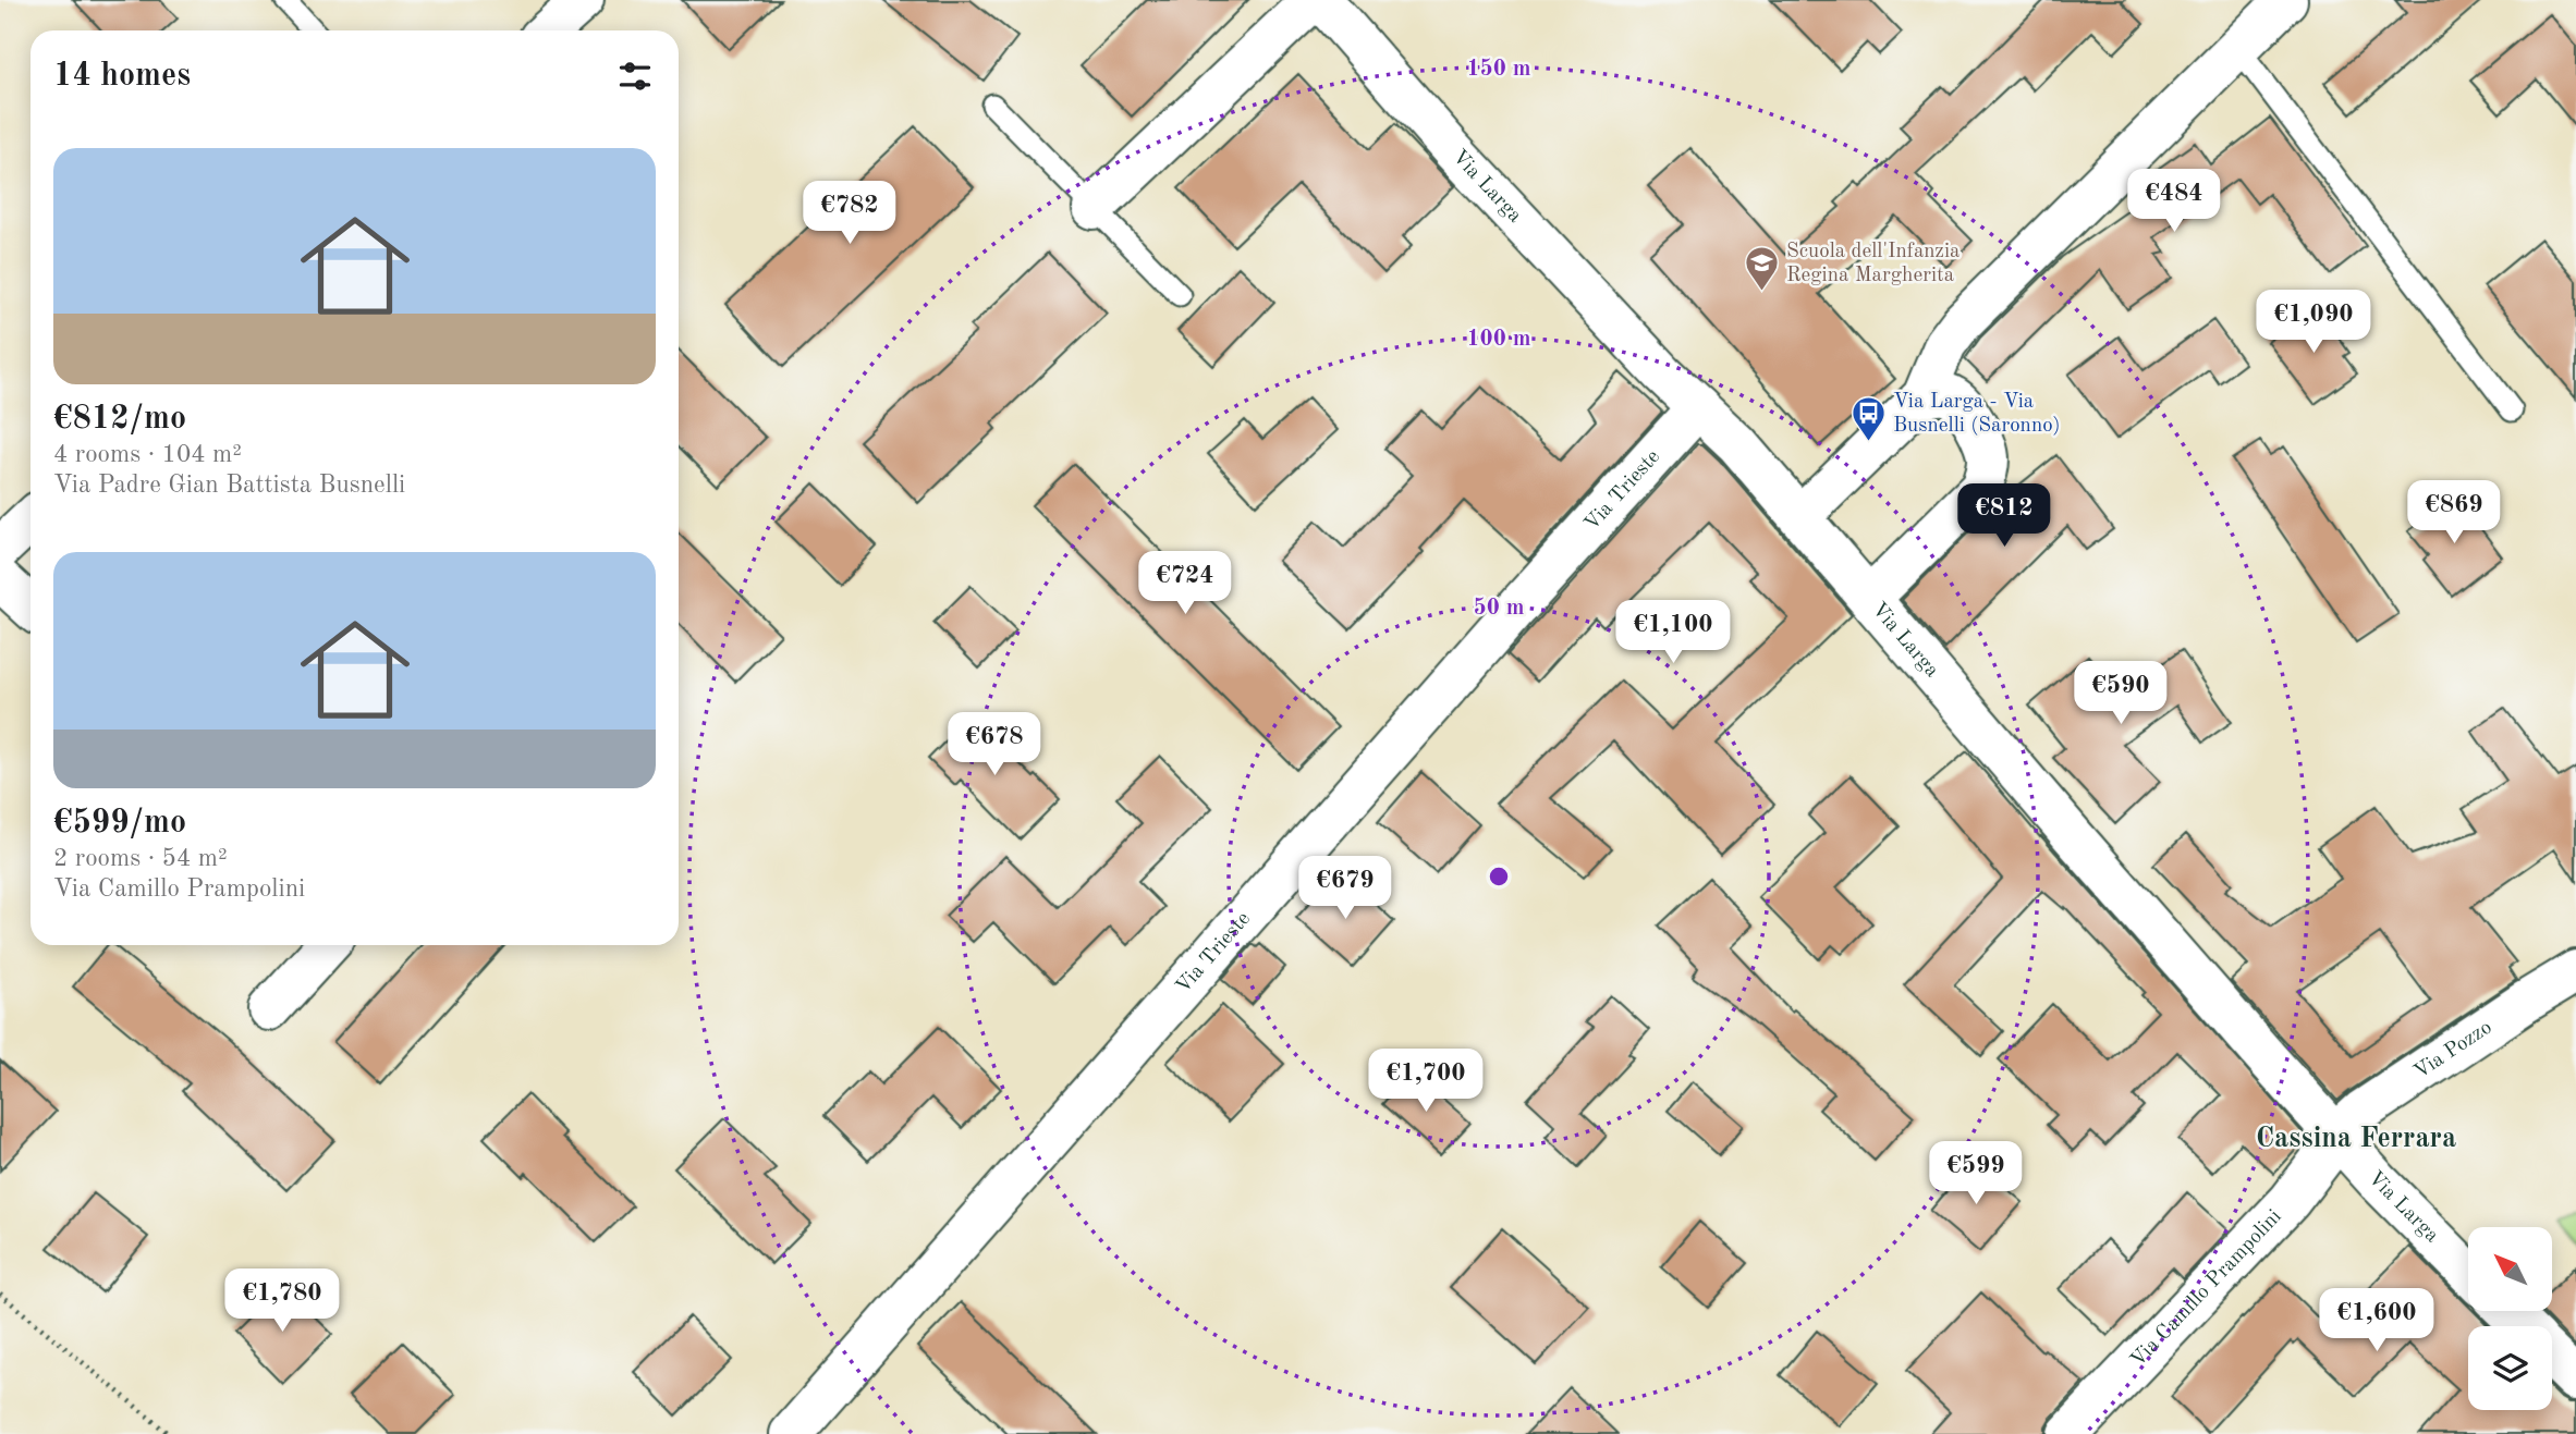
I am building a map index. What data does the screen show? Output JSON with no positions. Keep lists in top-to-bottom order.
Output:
{
  "streets": {
    "street": [
      "Via Larga",
      "Via Trieste",
      "Via Pozzo",
      "Via Camillo Prampolini"
    ]
  },
  "crossings": [
    ["Via Larga", "Via Trieste"],
    ["Via Larga", "Via Pozzo"],
    ["Via Larga", "Via Camillo Prampolini"],
    ["Via Pozzo", "Via Camillo Prampolini"]
  ],
  "districts": ["Cassina Ferrara"],
  "places": {
    "school or university": ["Scuola dell'Infanzia Regina Margherita"],
    "bus stop": ["Via Larga - Via Busnelli (Saronno)"]
  },
  "north": "top left",
  "page": {
    "heading": "14 homes",
    "list": [
      {
        "name": "€812/mo",
        "note": "4 rooms · 104 m² · Via Padre Gian Battista Busnelli"
      },
      {
        "name": "€599/mo",
        "note": "2 rooms · 54 m² · Via Camillo Prampolini"
      }
    ],
    "price": [
      "€484",
      "€782",
      "€1,090",
      "€869",
      "€812",
      "€724",
      "€1,100",
      "€590",
      "€678",
      "€679",
      "€1,700",
      "€599",
      "€1,780",
      "€1,600"
    ]
  },
  "rings": ["150 m", "100 m", "50 m"]
}
